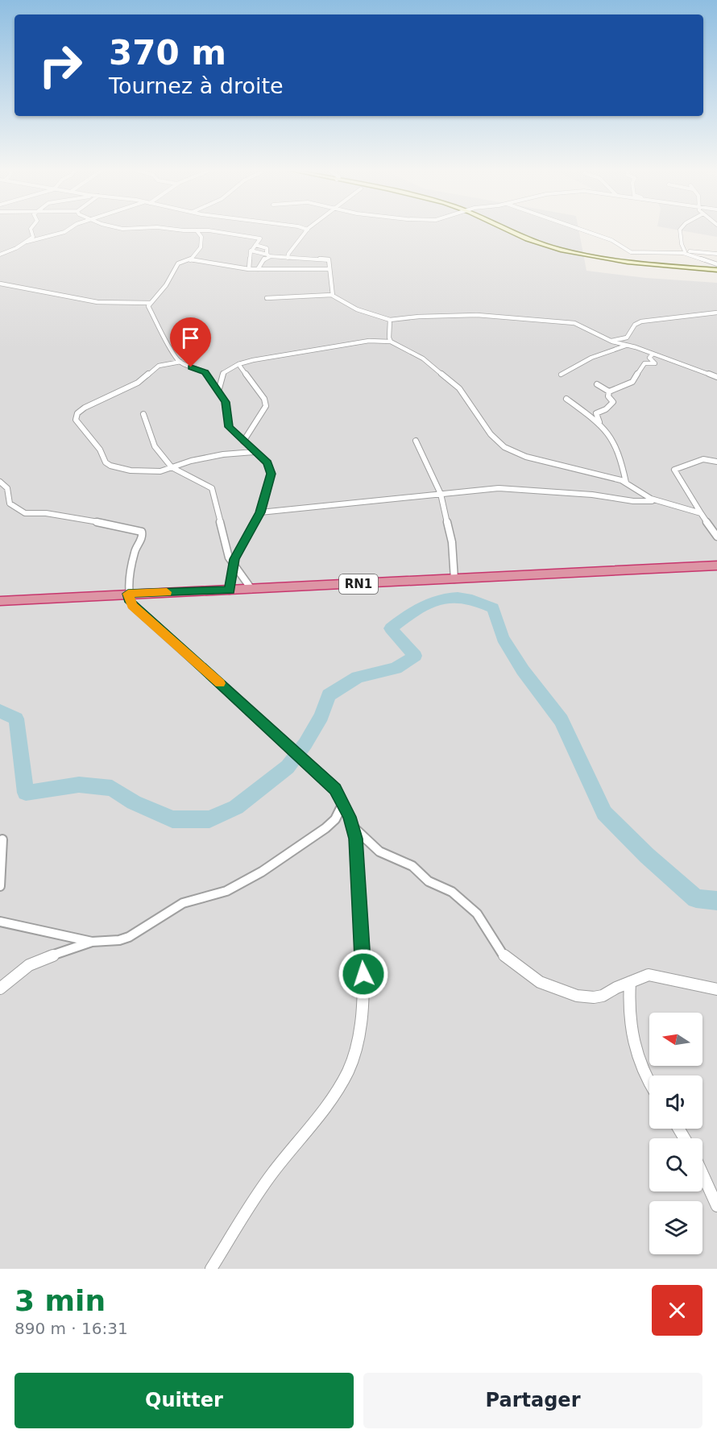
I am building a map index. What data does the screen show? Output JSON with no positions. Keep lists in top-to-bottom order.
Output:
{
  "streets": {
    "highway": ["RN1"]
  },
  "north": "left",
  "page": {
    "turn": ["370 m", "Tournez à droite"],
    "heading": ["3 min", "890 m · 16:31"],
    "buttons": ["Quitter", "Partager"]
  }
}
